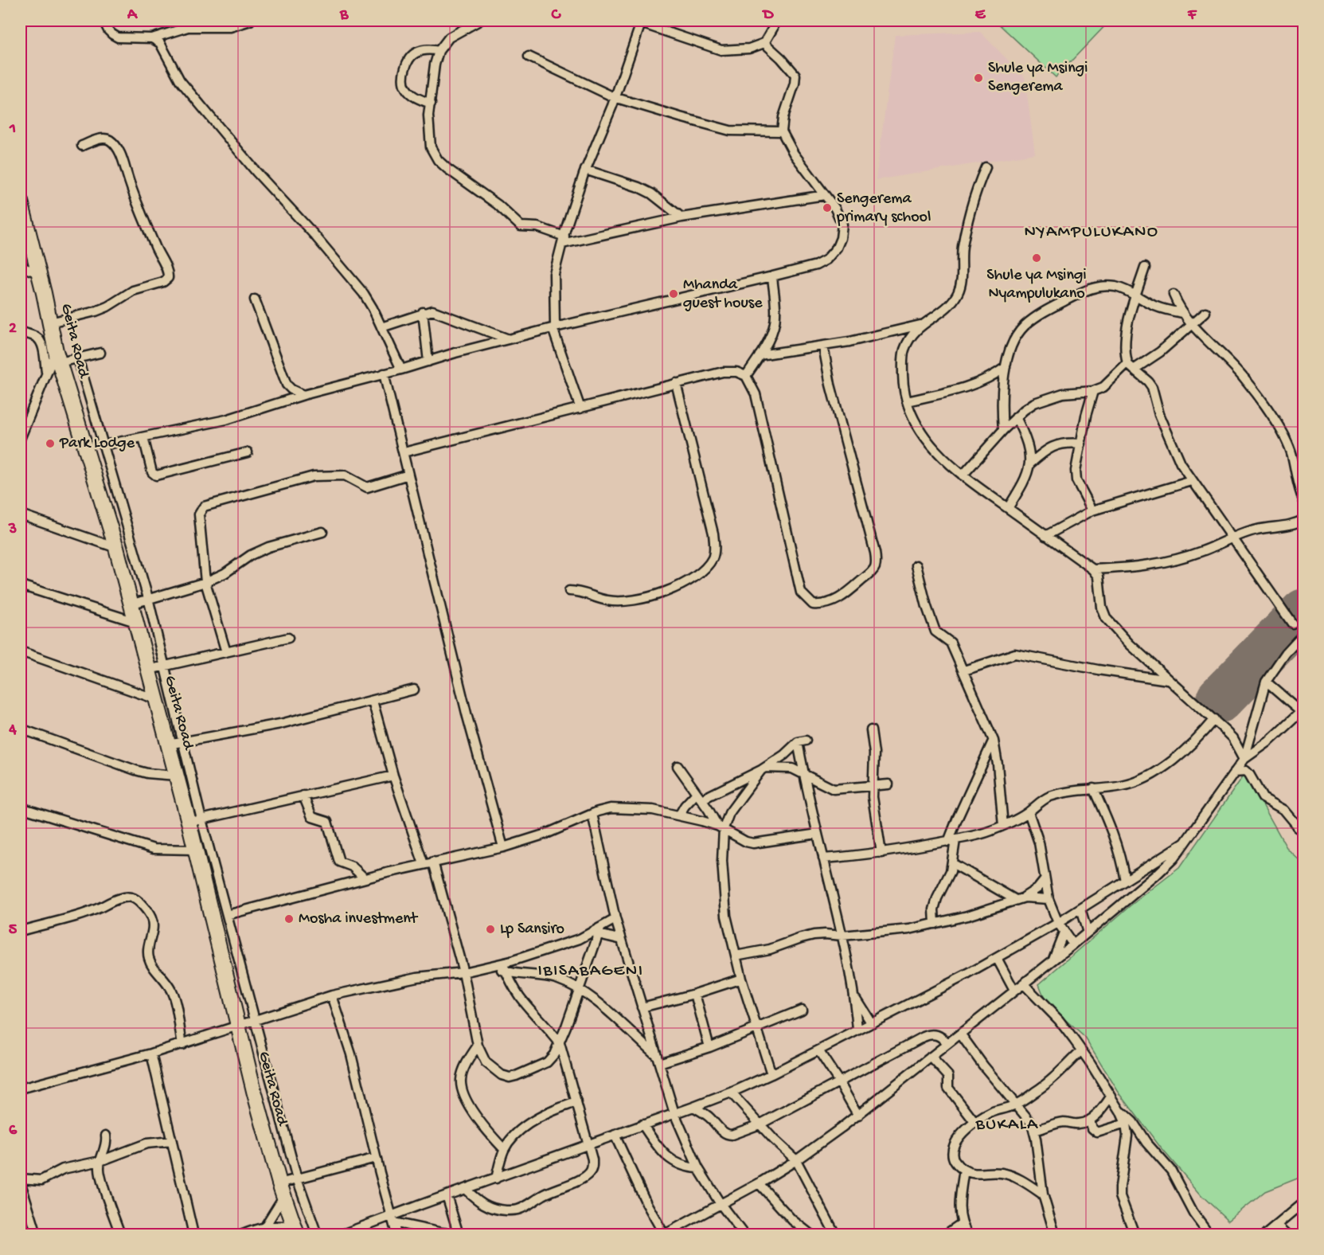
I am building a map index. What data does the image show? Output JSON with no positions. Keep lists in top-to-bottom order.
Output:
{
  "streets": {
    "highway": ["Geita Road"]
  },
  "districts": ["NYAMPULUKANO", "IBISABAGENI", "BUKALA"],
  "places": [
    "Shule ya Msingi Sengerema",
    "Sengerema primary school",
    "Shule ya Msingi Nyampulukano",
    "Mhanda guest house",
    "Park Lodge",
    "Mosha investment",
    "Lp Sansiro"
  ],
  "grid": {
    "columns": [
      "A",
      "B",
      "C",
      "D",
      "E",
      "F"
    ],
    "rows": [
      "1",
      "2",
      "3",
      "4",
      "5",
      "6"
    ]
  }
}
